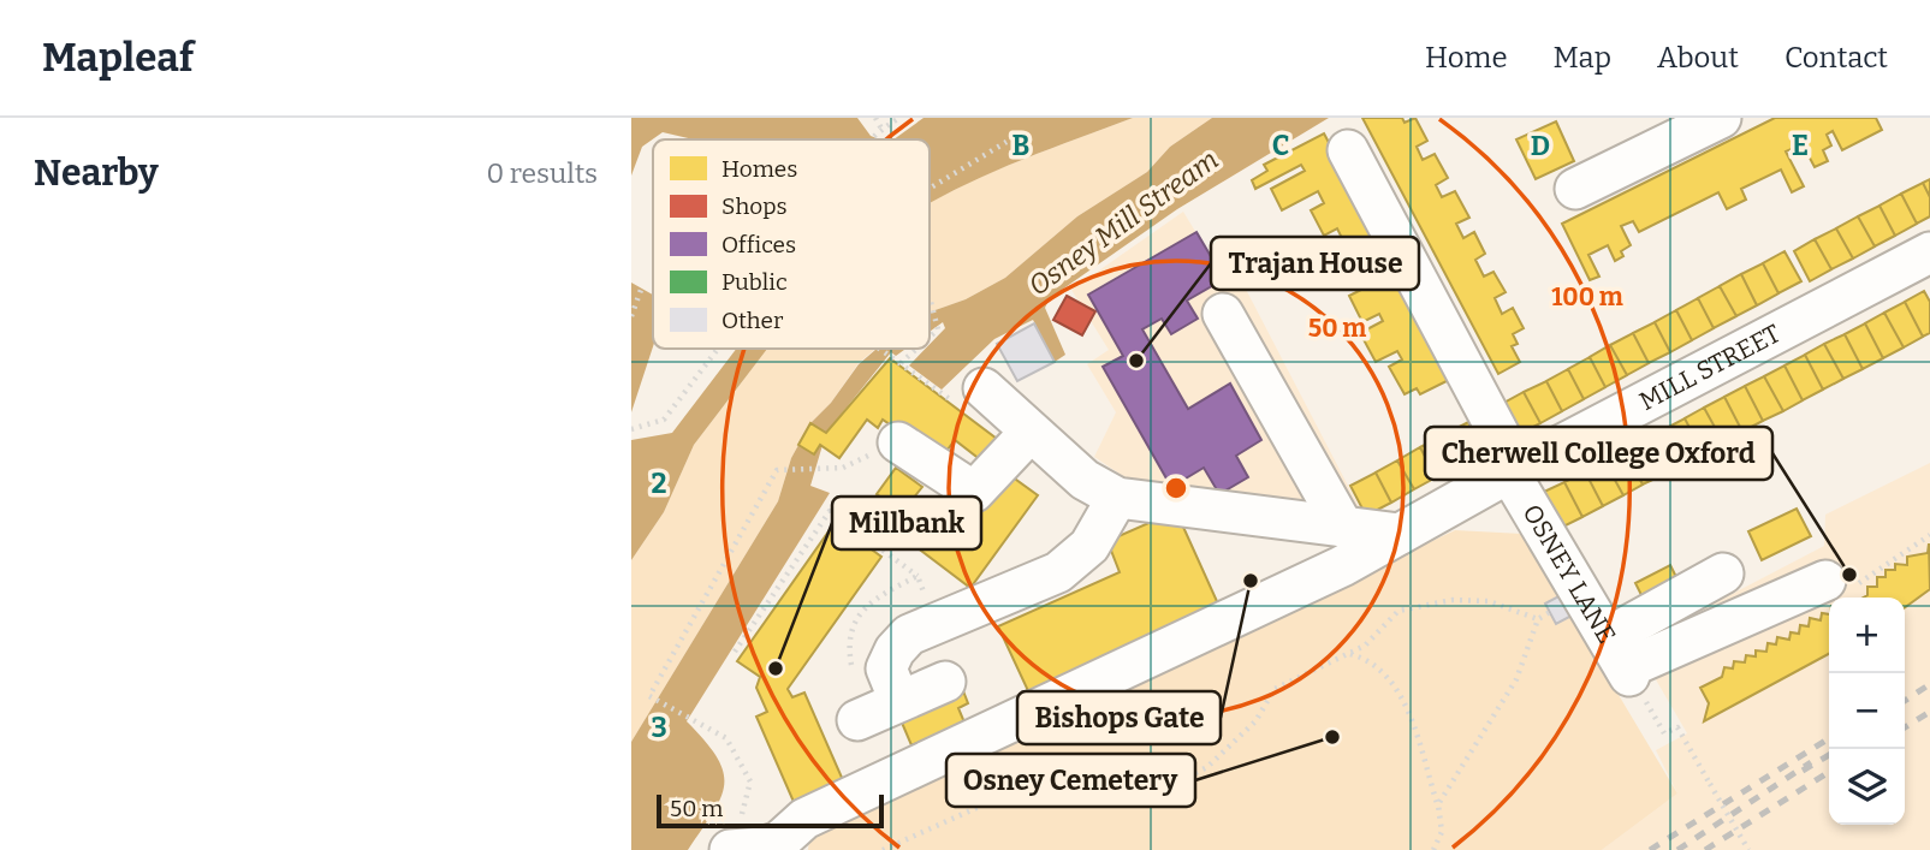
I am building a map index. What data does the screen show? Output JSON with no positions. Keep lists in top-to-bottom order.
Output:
{
  "streets": {
    "street": ["MILL STREET", "OSNEY LANE"]
  },
  "crossings": [
    ["MILL STREET", "OSNEY LANE"]
  ],
  "water": ["Osney Mill Stream"],
  "places": [
    "Trajan House",
    "Cherwell College Oxford",
    "Bishops Gate",
    "Millbank",
    "Osney Cemetery"
  ],
  "legend": [
    "Homes",
    "Shops",
    "Offices",
    "Public",
    "Other"
  ],
  "scale_bar": "50 m",
  "page": {
    "header": "Mapleaf",
    "nav": [
      "Home",
      "Map",
      "About",
      "Contact"
    ],
    "heading": ["Nearby", "0 results"],
    "map_buttons": ["+", "−"],
    "scale": "50 m"
  },
  "grid": {
    "columns": [
      "B",
      "C",
      "D",
      "E"
    ],
    "rows": ["2", "3"]
  },
  "rings": ["100 m", "50 m"]
}
